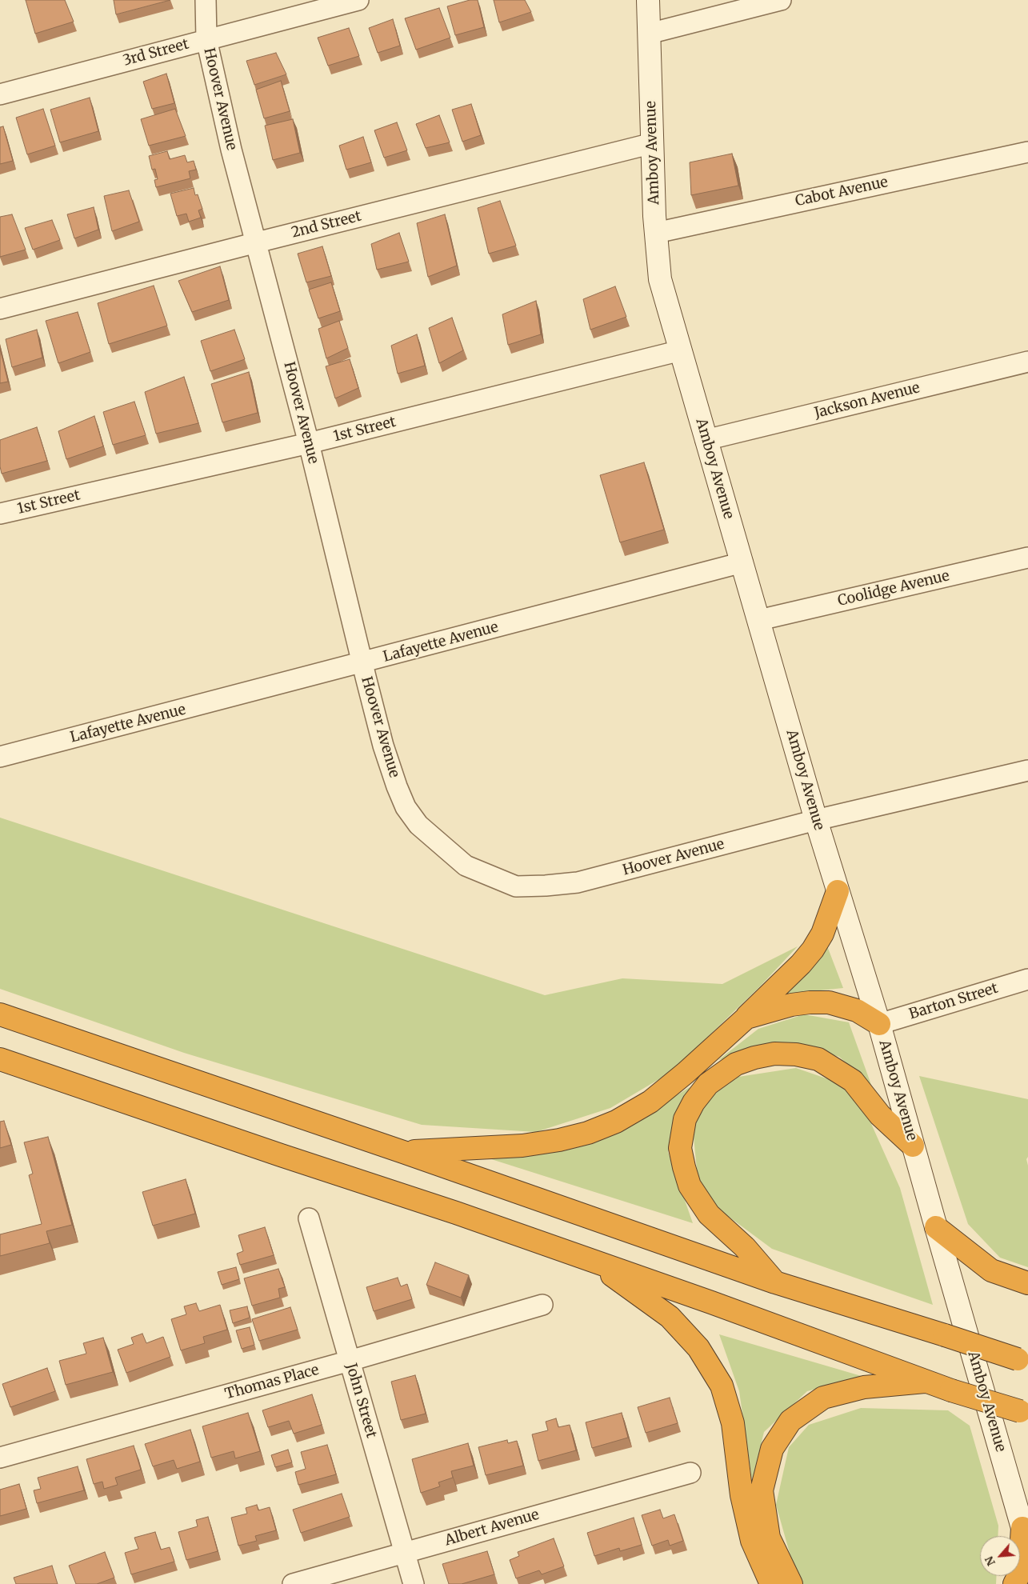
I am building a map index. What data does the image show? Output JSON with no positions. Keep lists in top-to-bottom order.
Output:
{
  "streets": {
    "street": [
      "3rd Street",
      "Hoover Avenue",
      "Amboy Avenue",
      "Cabot Avenue",
      "2nd Street",
      "Jackson Avenue",
      "1st Street",
      "Coolidge Avenue",
      "Lafayette Avenue",
      "Barton Street",
      "Thomas Place",
      "John Street",
      "Albert Avenue"
    ]
  },
  "crossings": [
    ["3rd Street", "Hoover Avenue"],
    ["Hoover Avenue", "Amboy Avenue"],
    ["Hoover Avenue", "2nd Street"],
    ["Hoover Avenue", "1st Street"],
    ["Hoover Avenue", "Lafayette Avenue"],
    ["Amboy Avenue", "Cabot Avenue"],
    ["Amboy Avenue", "2nd Street"],
    ["Amboy Avenue", "Jackson Avenue"],
    ["Amboy Avenue", "1st Street"],
    ["Amboy Avenue", "Coolidge Avenue"],
    ["Amboy Avenue", "Lafayette Avenue"],
    ["Amboy Avenue", "Barton Street"],
    ["Thomas Place", "John Street"],
    ["John Street", "Albert Avenue"]
  ],
  "north": "bottom left"
}
